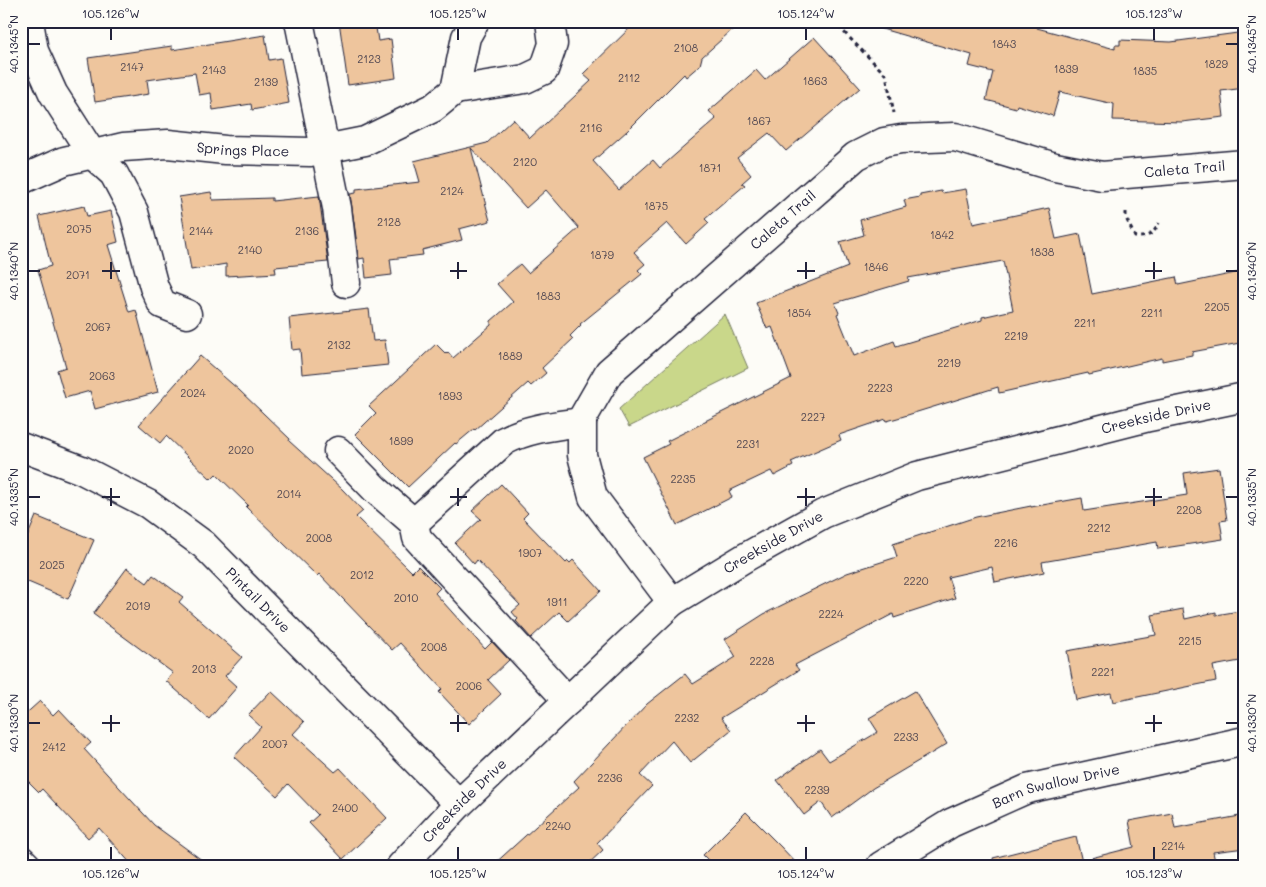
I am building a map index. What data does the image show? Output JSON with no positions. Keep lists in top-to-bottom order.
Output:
{
  "streets": {
    "street": [
      "Springs Place",
      "Caleta Trail",
      "Creekside Drive",
      "Pintail Drive",
      "Barn Swallow Drive"
    ]
  },
  "crossings": [
    ["Caleta Trail", "Creekside Drive"],
    ["Creekside Drive", "Pintail Drive"]
  ],
  "house_numbers": [
    "1843",
    "2108",
    "2123",
    "1829",
    "2147",
    "1839",
    "2143",
    "1835",
    "2112",
    "1863",
    "2139",
    "1867",
    "2116",
    "2120",
    "1871",
    "2124",
    "1875",
    "2128",
    "2075",
    "2144",
    "2136",
    "1842",
    "2140",
    "1838",
    "1879",
    "1846",
    "2071",
    "1883",
    "2205",
    "1854",
    "2211",
    "2211",
    "2067",
    "2219",
    "2132",
    "1889",
    "2219",
    "2063",
    "2223",
    "2024",
    "1893",
    "2227",
    "1899",
    "2231",
    "2020",
    "2235",
    "2014",
    "2208",
    "2212",
    "2008",
    "2216",
    "1907",
    "2025",
    "2012",
    "2220",
    "2010",
    "1911",
    "2019",
    "2224",
    "2215",
    "2008",
    "2228",
    "2013",
    "2221",
    "2006",
    "2232",
    "2233",
    "2007",
    "2412",
    "2236",
    "2239",
    "2400",
    "2240",
    "2214"
  ],
  "coordinates": [
    "105.126°W",
    "105.125°W",
    "105.124°W",
    "105.123°W",
    "40.1345°N",
    "40.1340°N",
    "40.1335°N",
    "40.1330°N"
  ]
}
